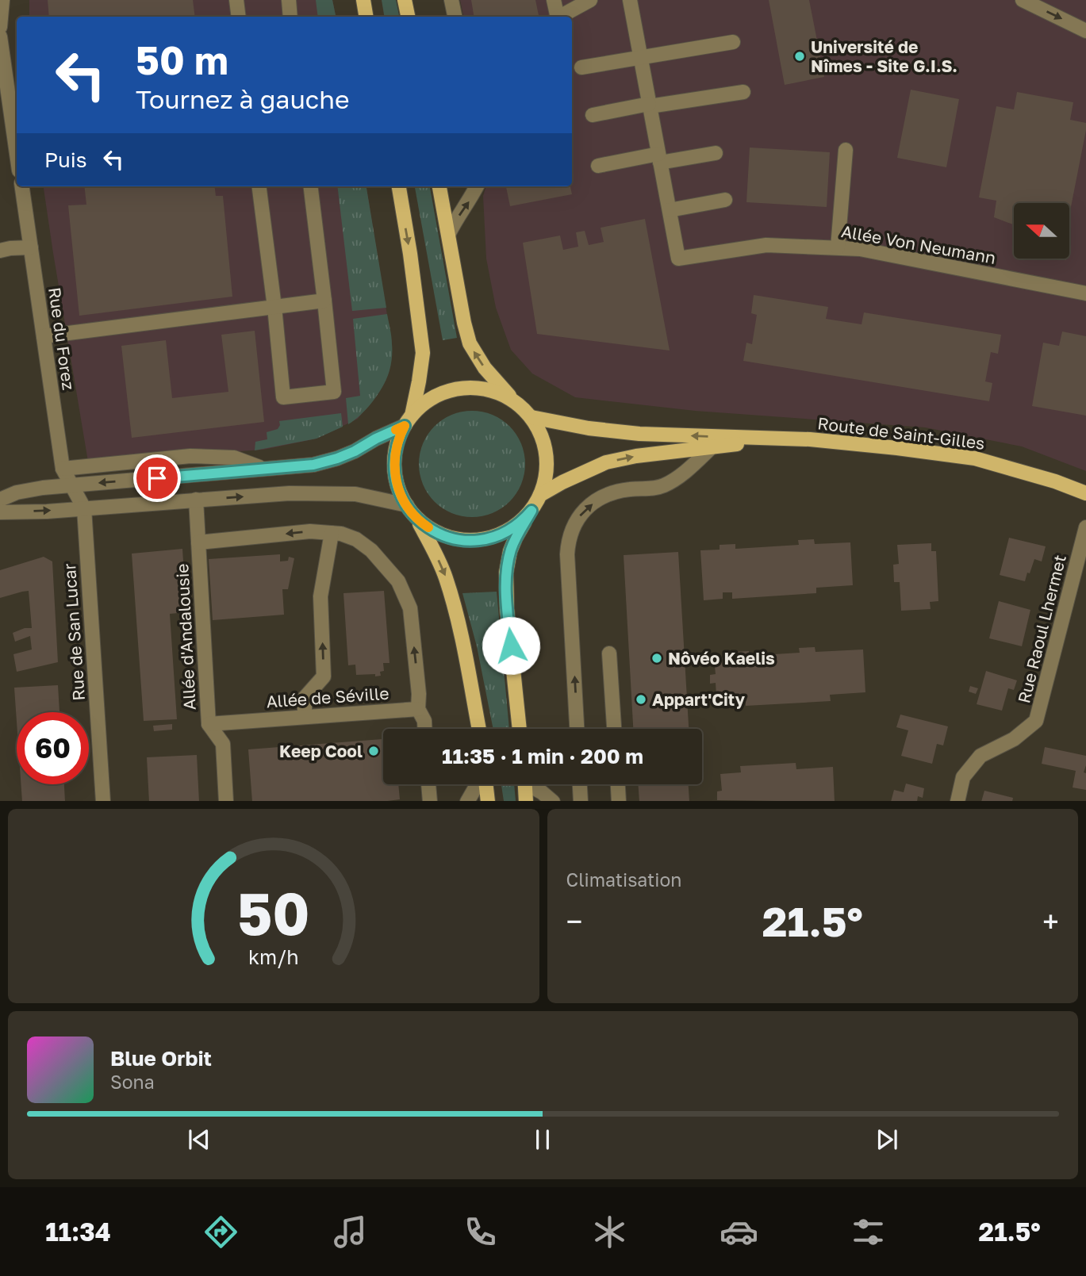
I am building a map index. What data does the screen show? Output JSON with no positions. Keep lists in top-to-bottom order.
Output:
{
  "streets": {
    "main road": ["Route de Saint-Gilles"],
    "street": [
      "Allée Von Neumann",
      "Rue du Forez",
      "Rue Raoul Lhermet",
      "Rue de San Lucar",
      "Allée d'Andalousie",
      "Allée de Séville"
    ]
  },
  "crossings": [
    ["Rue du Forez", "Rue de San Lucar"],
    ["Allée d'Andalousie", "Allée de Séville"]
  ],
  "places": [
    "Université de Nîmes - Site G.I.S.",
    "Nôvéo Kaelis",
    "Appart'City",
    "Keep Cool"
  ],
  "north": "left",
  "page": {
    "turn": ["50 m", "Tournez à gauche"],
    "then": "Puis",
    "limit": "60",
    "trip": "11:35 · 1 min · 200 m",
    "tile": "Climatisation",
    "heat": ["−", "21.5°", "+"],
    "song": ["Blue Orbit", "Sona"],
    "tabs": ["11:34", "21.5°"],
    "gauge": ["50", "km/h"]
  }
}
